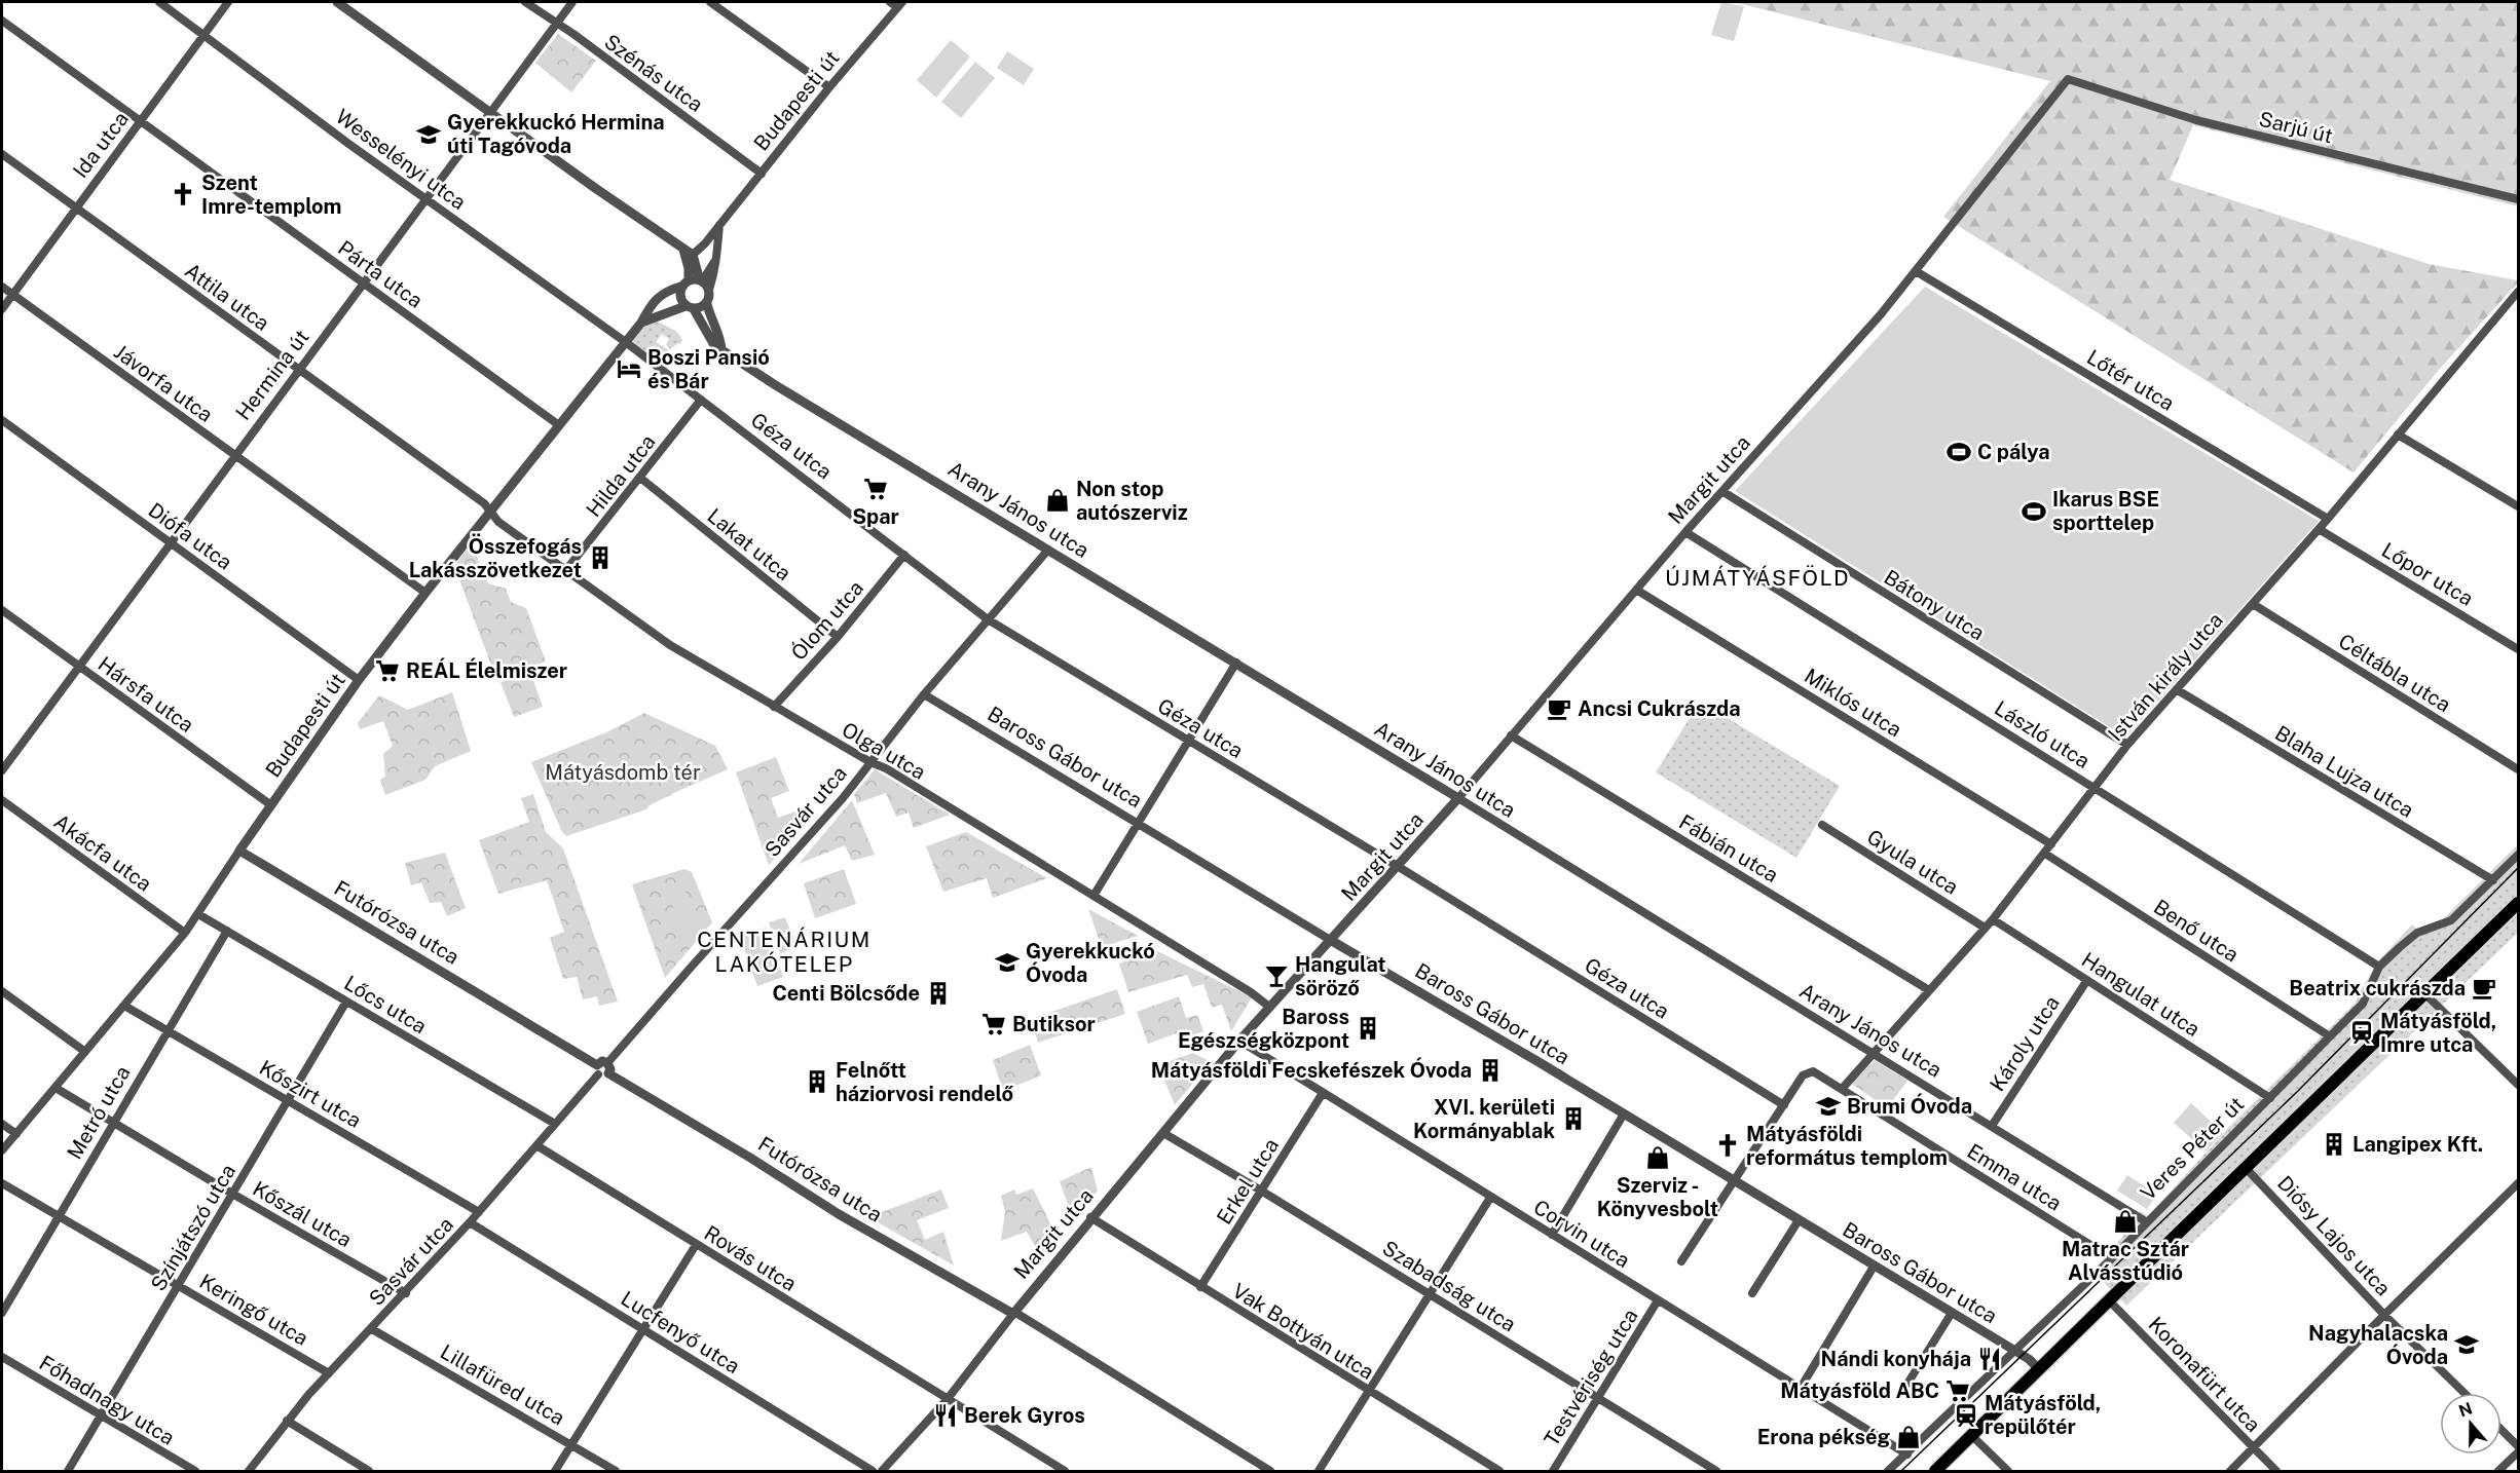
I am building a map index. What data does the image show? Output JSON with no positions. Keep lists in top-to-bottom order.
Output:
{
  "streets": {
    "street": [
      "Szénás utca",
      "Budapesti út",
      "Sarjú út",
      "Ida utca",
      "Wesselényi utca",
      "Párta utca",
      "Attila utca",
      "Hermina út",
      "Lőtér utca",
      "Jávorfa utca",
      "Géza utca",
      "Hilda utca",
      "Margit utca",
      "Arany János utca",
      "Diófa utca",
      "Lakat utca",
      "Lőpor utca",
      "Bátony utca",
      "Ólom utca",
      "Céltábla utca",
      "István király utca",
      "Hársfa utca",
      "Miklós utca",
      "László utca",
      "Olga utca",
      "Baross Gábor utca",
      "Blaha Lujza utca",
      "Sasvár utca",
      "Fábián utca",
      "Akácfa utca",
      "Gyula utca",
      "Futórózsa utca",
      "Benő utca",
      "Hangulat utca",
      "Lőcs utca",
      "Károly utca",
      "Kőszirt utca",
      "Metró utca",
      "Veres Péter út",
      "Emma utca",
      "Erkel utca",
      "Kőszál utca",
      "Színjátszó utca",
      "Corvin utca",
      "Diósy Lajos utca",
      "Rovás utca",
      "Szabadság utca",
      "Keringő utca",
      "Vak Bottyán utca",
      "Lucfenyő utca",
      "Koronafürt utca",
      "Testvériség utca",
      "Lillafüred utca",
      "Főhadnagy utca"
    ]
  },
  "crossings": [
    ["Szénás utca", "Budapesti út"],
    ["Szénás utca", "Hermina út"],
    ["Budapesti út", "Wesselényi utca"],
    ["Budapesti út", "Párta utca"],
    ["Budapesti út", "Attila utca"],
    ["Budapesti út", "Jávorfa utca"],
    ["Budapesti út", "Géza utca"],
    ["Budapesti út", "Arany János utca"],
    ["Budapesti út", "Diófa utca"],
    ["Budapesti út", "Hársfa utca"],
    ["Budapesti út", "Olga utca"],
    ["Budapesti út", "Akácfa utca"],
    ["Budapesti út", "Futórózsa utca"],
    ["Budapesti út", "Lőcs utca"],
    ["Budapesti út", "Kőszirt utca"],
    ["Budapesti út", "Kőszál utca"],
    ["Sarjú út", "Margit utca"],
    ["Ida utca", "Wesselényi utca"],
    ["Ida utca", "Párta utca"],
    ["Ida utca", "Attila utca"],
    ["Ida utca", "Jávorfa utca"],
    ["Wesselényi utca", "Hermina út"],
    ["Wesselényi utca", "Géza utca"],
    ["Párta utca", "Hermina út"],
    ["Attila utca", "Hermina út"],
    ["Attila utca", "Olga utca"],
    ["Hermina út", "Jávorfa utca"],
    ["Hermina út", "Diófa utca"],
    ["Hermina út", "Hársfa utca"],
    ["Lőtér utca", "Margit utca"],
    ["Lőtér utca", "István király utca"],
    ["Géza utca", "Hilda utca"],
    ["Géza utca", "Margit utca"],
    ["Géza utca", "Ólom utca"],
    ["Géza utca", "Sasvár utca"],
    ["Géza utca", "Emma utca"],
    ["Hilda utca", "Lakat utca"],
    ["Hilda utca", "Olga utca"],
    ["Margit utca", "Arany János utca"],
    ["Margit utca", "Bátony utca"],
    ["Margit utca", "Miklós utca"],
    ["Margit utca", "László utca"],
    ["Margit utca", "Olga utca"],
    ["Margit utca", "Baross Gábor utca"],
    ["Margit utca", "Fábián utca"],
    ["Margit utca", "Futórózsa utca"],
    ["Margit utca", "Corvin utca"],
    ["Margit utca", "Rovás utca"],
    ["Margit utca", "Szabadság utca"],
    ["Margit utca", "Vak Bottyán utca"],
    ["Arany János utca", "István király utca"],
    ["Arany János utca", "Sasvár utca"],
    ["Arany János utca", "Károly utca"],
    ["Arany János utca", "Veres Péter út"],
    ["Lakat utca", "Ólom utca"],
    ["Lőpor utca", "István király utca"],
    ["Bátony utca", "István király utca"],
    ["Ólom utca", "Olga utca"],
    ["Céltábla utca", "István király utca"],
    ["István király utca", "Miklós utca"],
    ["István király utca", "László utca"],
    ["István király utca", "Blaha Lujza utca"],
    ["István király utca", "Fábián utca"],
    ["István király utca", "Gyula utca"],
    ["István király utca", "Benő utca"],
    ["István király utca", "Hangulat utca"],
    ["István király utca", "Emma utca"],
    ["László utca", "Veres Péter út"],
    ["Olga utca", "Sasvár utca"],
    ["Baross Gábor utca", "Sasvár utca"],
    ["Baross Gábor utca", "Veres Péter út"],
    ["Blaha Lujza utca", "Veres Péter út"],
    ["Sasvár utca", "Futórózsa utca"],
    ["Sasvár utca", "Lőcs utca"],
    ["Sasvár utca", "Kőszirt utca"],
    ["Sasvár utca", "Kőszál utca"],
    ["Sasvár utca", "Rovás utca"],
    ["Sasvár utca", "Keringő utca"],
    ["Sasvár utca", "Lucfenyő utca"],
    ["Sasvár utca", "Lillafüred utca"],
    ["Benő utca", "Veres Péter út"],
    ["Hangulat utca", "Károly utca"],
    ["Hangulat utca", "Veres Péter út"],
    ["Lőcs utca", "Metró utca"],
    ["Lőcs utca", "Színjátszó utca"],
    ["Kőszirt utca", "Metró utca"],
    ["Kőszirt utca", "Színjátszó utca"],
    ["Metró utca", "Kőszál utca"],
    ["Metró utca", "Keringő utca"],
    ["Veres Péter út", "Emma utca"],
    ["Veres Péter út", "Corvin utca"],
    ["Erkel utca", "Corvin utca"],
    ["Erkel utca", "Szabadság utca"],
    ["Erkel utca", "Vak Bottyán utca"],
    ["Kőszál utca", "Színjátszó utca"],
    ["Színjátszó utca", "Keringő utca"],
    ["Színjátszó utca", "Főhadnagy utca"],
    ["Corvin utca", "Testvériség utca"],
    ["Szabadság utca", "Testvériség utca"]
  ],
  "districts": ["ÚJMÁTYÁSFÖLD", "CENTENÁRIUM LAKÓTELEP"],
  "parks": ["Mátyásdomb tér"],
  "places": {
    "school or university": [
      "Gyerekkuckó Hermina úti Tagóvoda",
      "Gyerekkuckó Óvoda",
      "Brumi Óvoda",
      "Nagyhalacska Óvoda"
    ],
    "church": ["Szent Imre-templom", "Mátyásföldi református templom"],
    "hotel": ["Boszi Pansió és Bár"],
    "sports": ["C pálya", "Ikarus BSE sporttelep"],
    "supermarket": [
      "Spar",
      "REÁL Élelmiszer",
      "Butiksor",
      "Mátyásföld ABC"
    ],
    "shop": [
      "Non stop autószerviz",
      "Szerviz - Könyvesbolt",
      "Matrac Sztár Alvásstúdió",
      "Erona pékség"
    ],
    "building": [
      "Összefogás Lakásszövetkezet",
      "Centi Bölcsőde",
      "Baross Egészségközpont",
      "Mátyásföldi Fecskefészek Óvoda",
      "Felnőtt háziorvosi rendelő",
      "XVI. kerületi Kormányablak",
      "Langipex Kft."
    ],
    "cafe": ["Ancsi Cukrászda", "Beatrix cukrászda"],
    "bar": ["Hangulat söröző"],
    "station": ["Mátyásföld, Imre utca", "Mátyásföld, repülőtér"],
    "restaurant": ["Nándi konyhája", "Berek Gyros"]
  },
  "north": "top"
}
